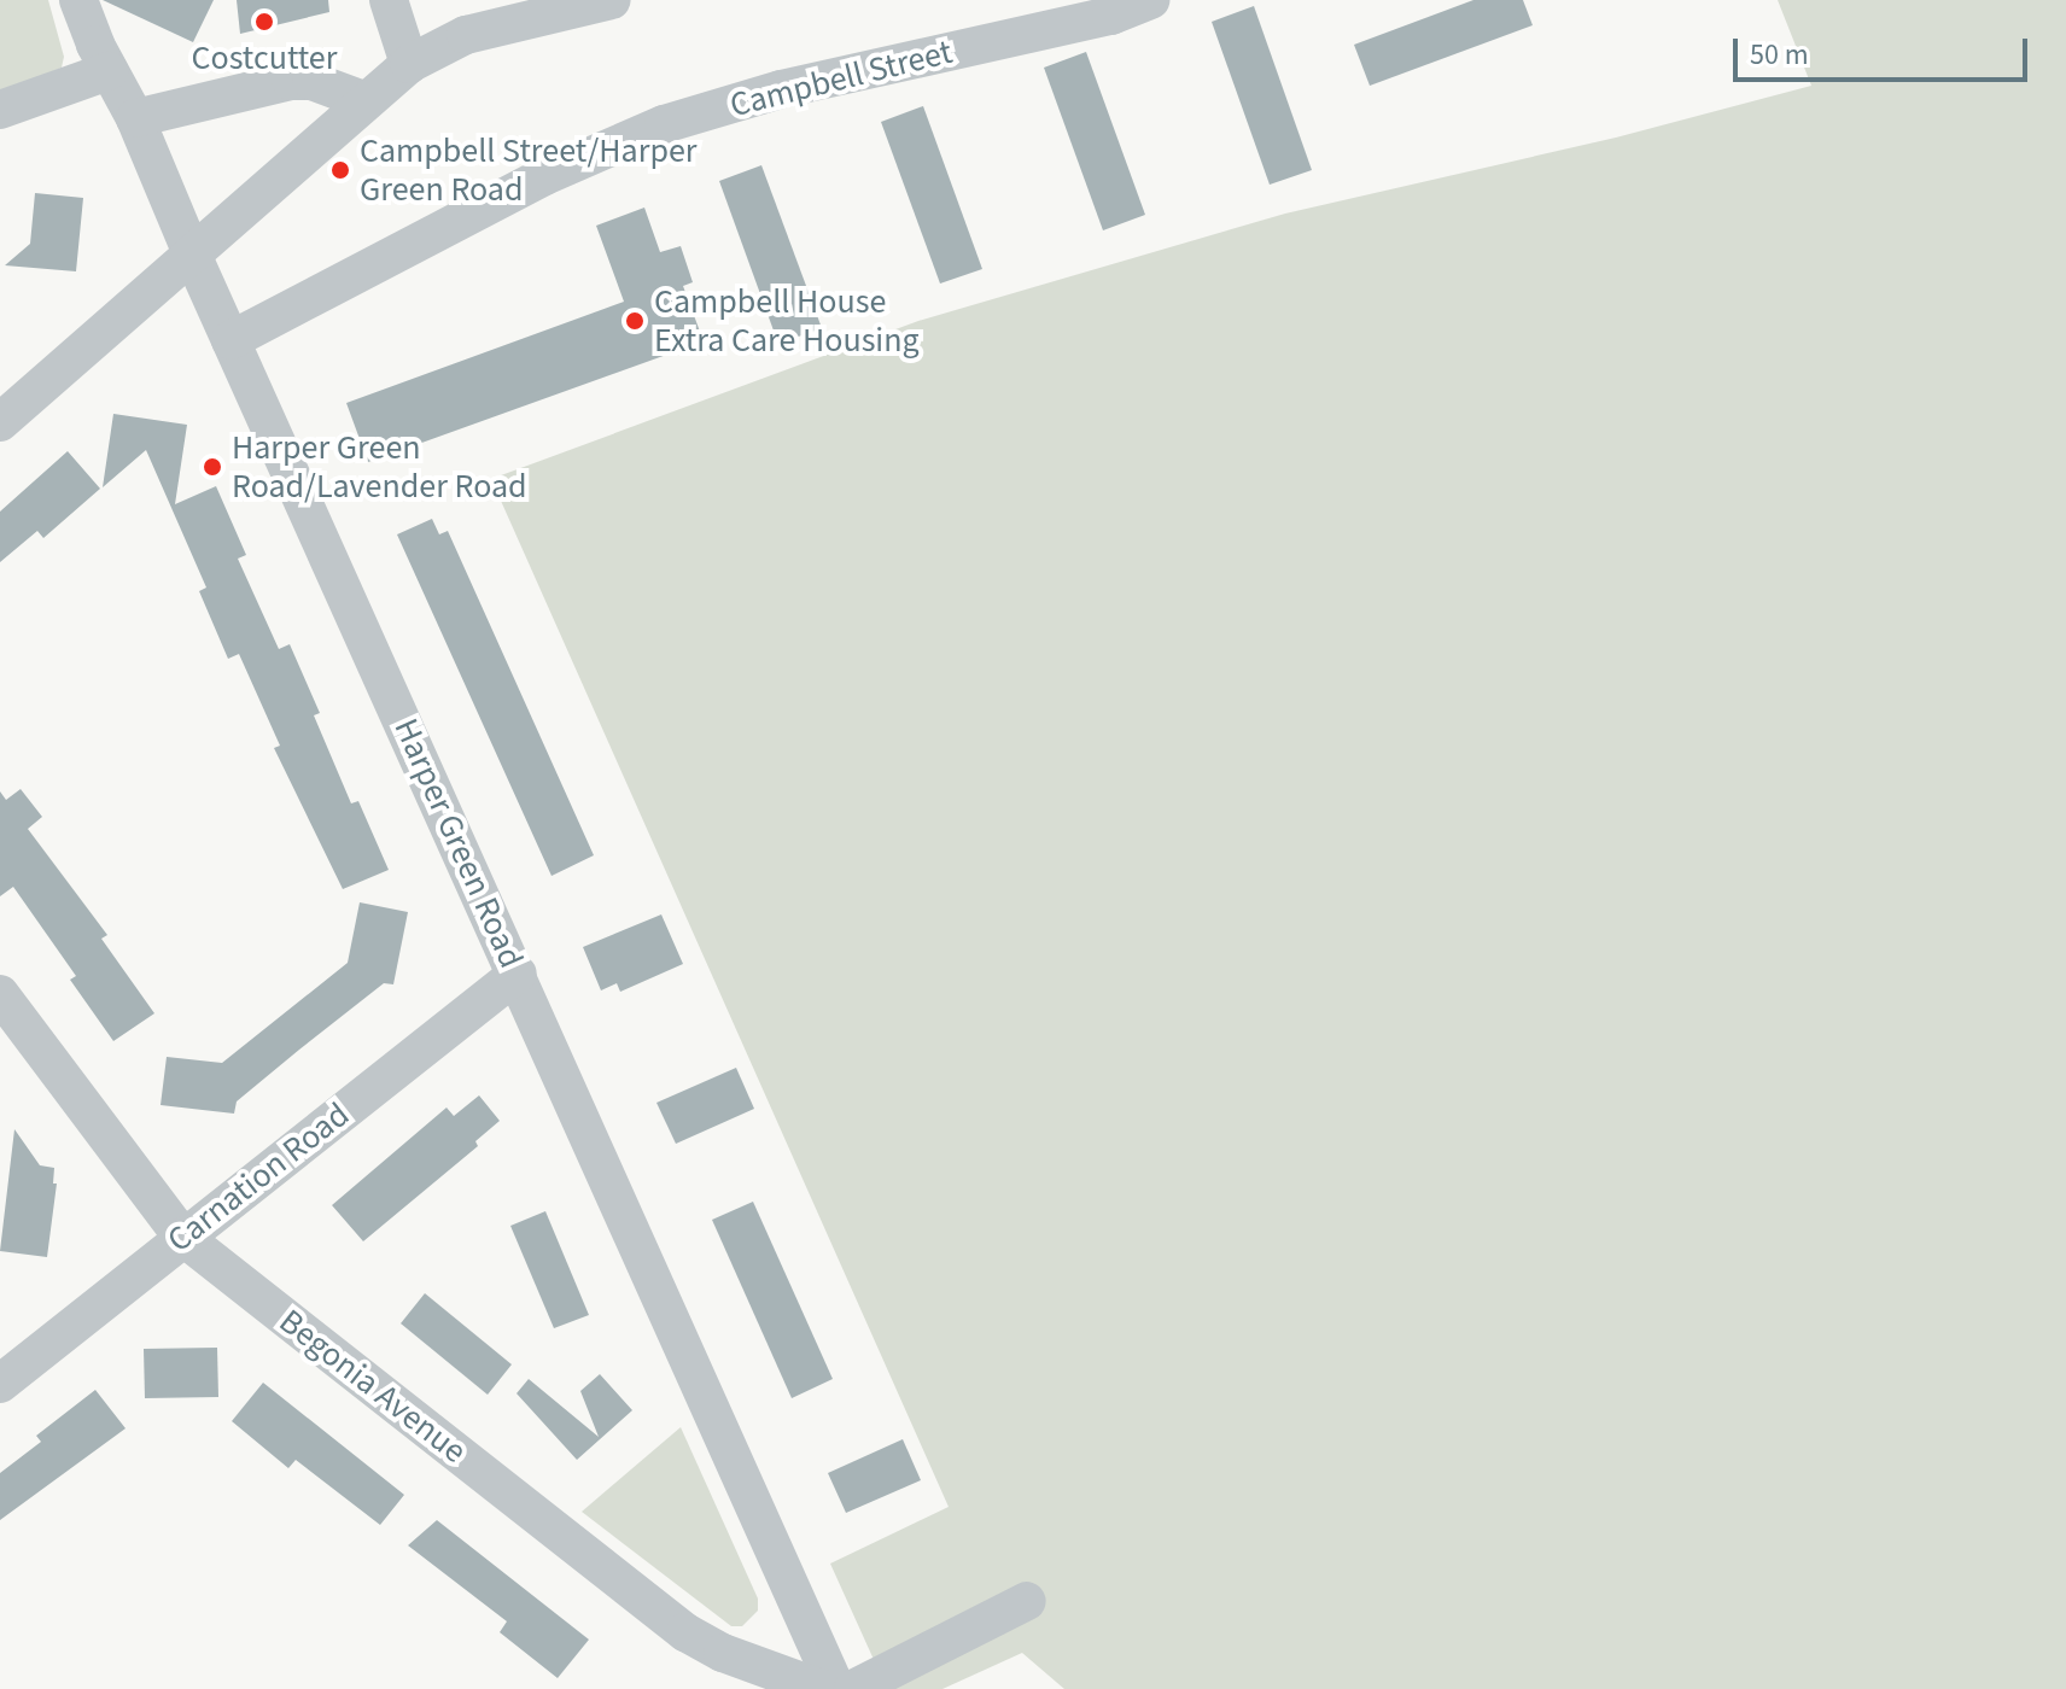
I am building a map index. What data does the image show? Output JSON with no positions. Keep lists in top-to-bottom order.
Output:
{
  "streets": {
    "street": [
      "Campbell Street",
      "Harper Green Road",
      "Carnation Road",
      "Begonia Avenue"
    ]
  },
  "crossings": [
    ["Campbell Street", "Harper Green Road"],
    ["Harper Green Road", "Carnation Road"],
    ["Carnation Road", "Begonia Avenue"]
  ],
  "places": [
    "Costcutter",
    "Campbell Street/Harper Green Road",
    "Campbell House Extra Care Housing",
    "Harper Green Road/Lavender Road"
  ],
  "scale_bar": "50 m"
}
